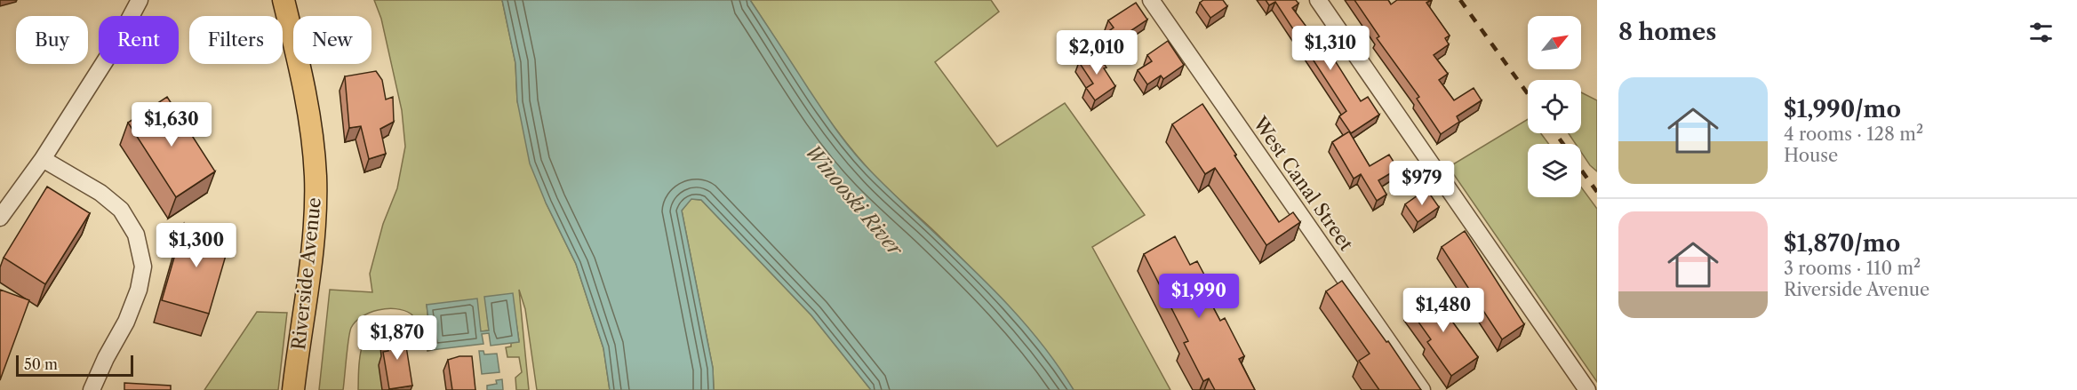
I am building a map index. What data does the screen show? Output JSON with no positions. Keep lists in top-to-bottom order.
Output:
{
  "streets": {
    "main road": ["Riverside Avenue"],
    "street": ["West Canal Street"]
  },
  "water": ["Winooski River"],
  "scale_bar": "50 m",
  "north": "top right",
  "page": {
    "heading": "8 homes",
    "chip": [
      "Buy",
      "Rent",
      "Filters",
      "New"
    ],
    "price": [
      "$1,310",
      "$2,010",
      "$1,630",
      "$979",
      "$1,300",
      "$1,990",
      "$1,480",
      "$1,870"
    ],
    "list": [
      {
        "name": "$1,990/mo",
        "note": "4 rooms · 128 m² · House"
      },
      {
        "name": "$1,870/mo",
        "note": "3 rooms · 110 m² · Riverside Avenue"
      }
    ],
    "scale": "50 m"
  }
}
